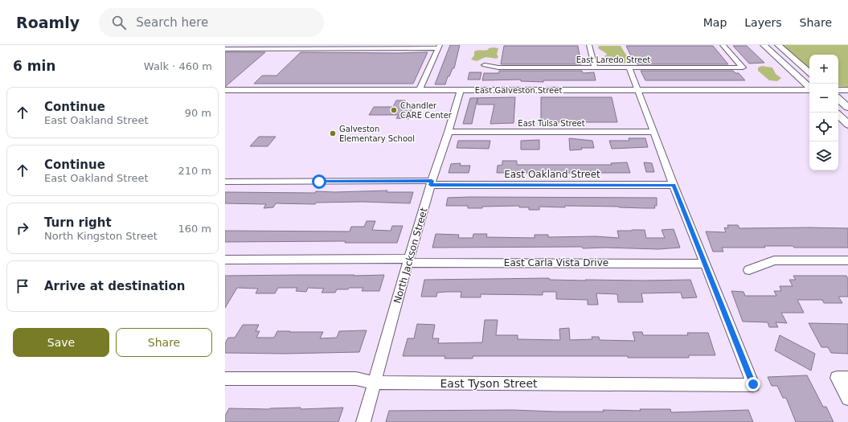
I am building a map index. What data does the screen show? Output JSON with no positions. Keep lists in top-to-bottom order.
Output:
{
  "streets": {
    "street": [
      "East Laredo Street",
      "East Galveston Street",
      "East Tulsa Street",
      "East Oakland Street",
      "North Jackson Street",
      "East Carla Vista Drive",
      "East Tyson Street"
    ]
  },
  "crossings": [
    ["East Galveston Street", "North Jackson Street"],
    ["East Tulsa Street", "North Jackson Street"],
    ["East Oakland Street", "North Jackson Street"],
    ["North Jackson Street", "East Carla Vista Drive"],
    ["North Jackson Street", "East Tyson Street"],
    ["East Carla Vista Drive", "East Tyson Street"]
  ],
  "places": ["Chandler CARE Center", "Galveston Elementary School"],
  "page": {
    "header": "Roamly",
    "search": "Search here",
    "nav": ["Map", "Layers", "Share"],
    "heading": ["6 min", "Walk · 460 m"],
    "map_buttons": ["+", "−"],
    "list": [
      ["Continue", "East Oakland Street", "90 m"],
      ["Continue", "East Oakland Street", "210 m"],
      ["Turn right", "North Kingston Street", "160 m"],
      "Arrive at destination"
    ],
    "buttons": ["Save", "Share"]
  }
}
